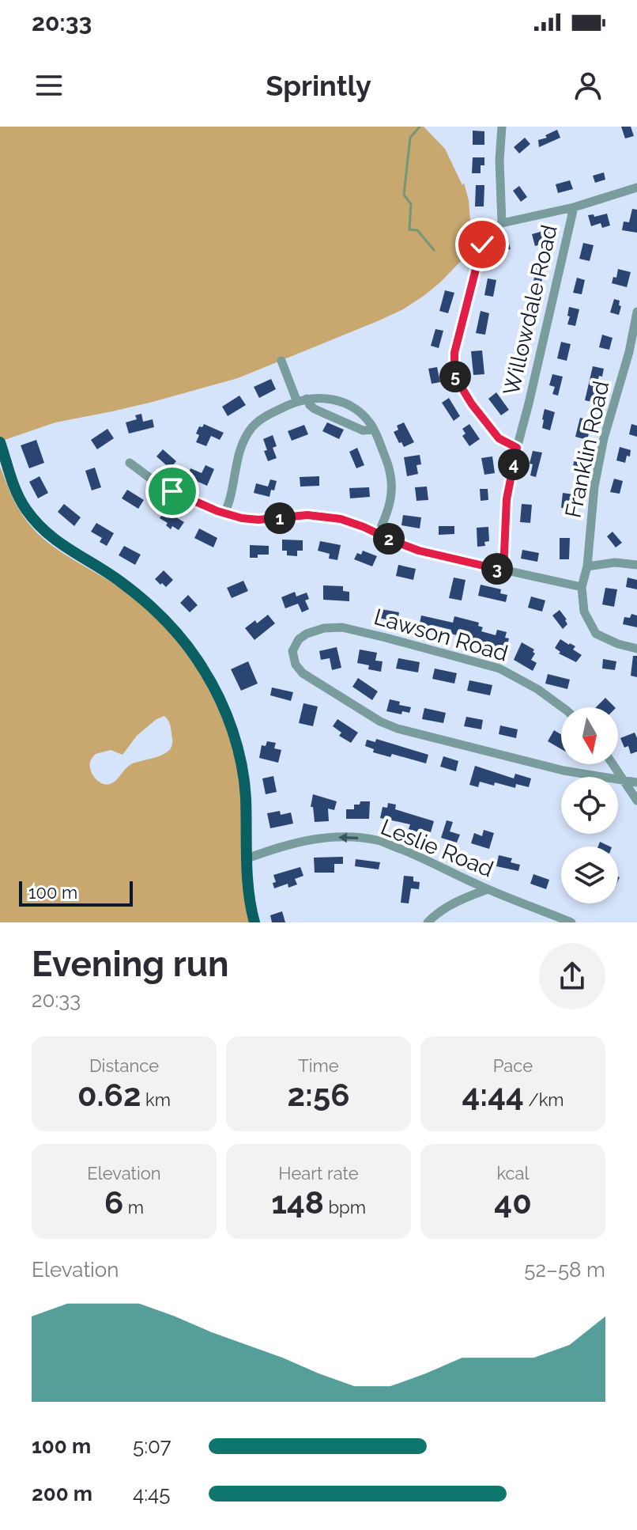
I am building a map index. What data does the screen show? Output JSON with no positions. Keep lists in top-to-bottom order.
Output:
{
  "streets": {
    "street": [
      "Willowdale Road",
      "Franklin Road",
      "Lawson Road",
      "Leslie Road"
    ]
  },
  "one_way": ["Leslie Road"],
  "scale_bar": "100 m",
  "north": "bottom",
  "page": {
    "status": "20:33",
    "header": "Sprintly",
    "pins": [
      "5",
      "4",
      "1",
      "2",
      "3"
    ],
    "scale": "100 m",
    "heading": ["Evening run", "20:33"],
    "stats": [
      ["Distance", "0.62 km"],
      ["Time", "2:56"],
      ["Pace", "4:44 /km"],
      ["Elevation", "6 m"],
      ["Heart rate", "148 bpm"],
      ["kcal", "40"]
    ],
    "chart": ["Elevation", "52–58 m"],
    "list": [
      {
        "name": "100 m",
        "note": "5:07"
      },
      {
        "name": "200 m",
        "note": "4:45"
      }
    ]
  }
}
